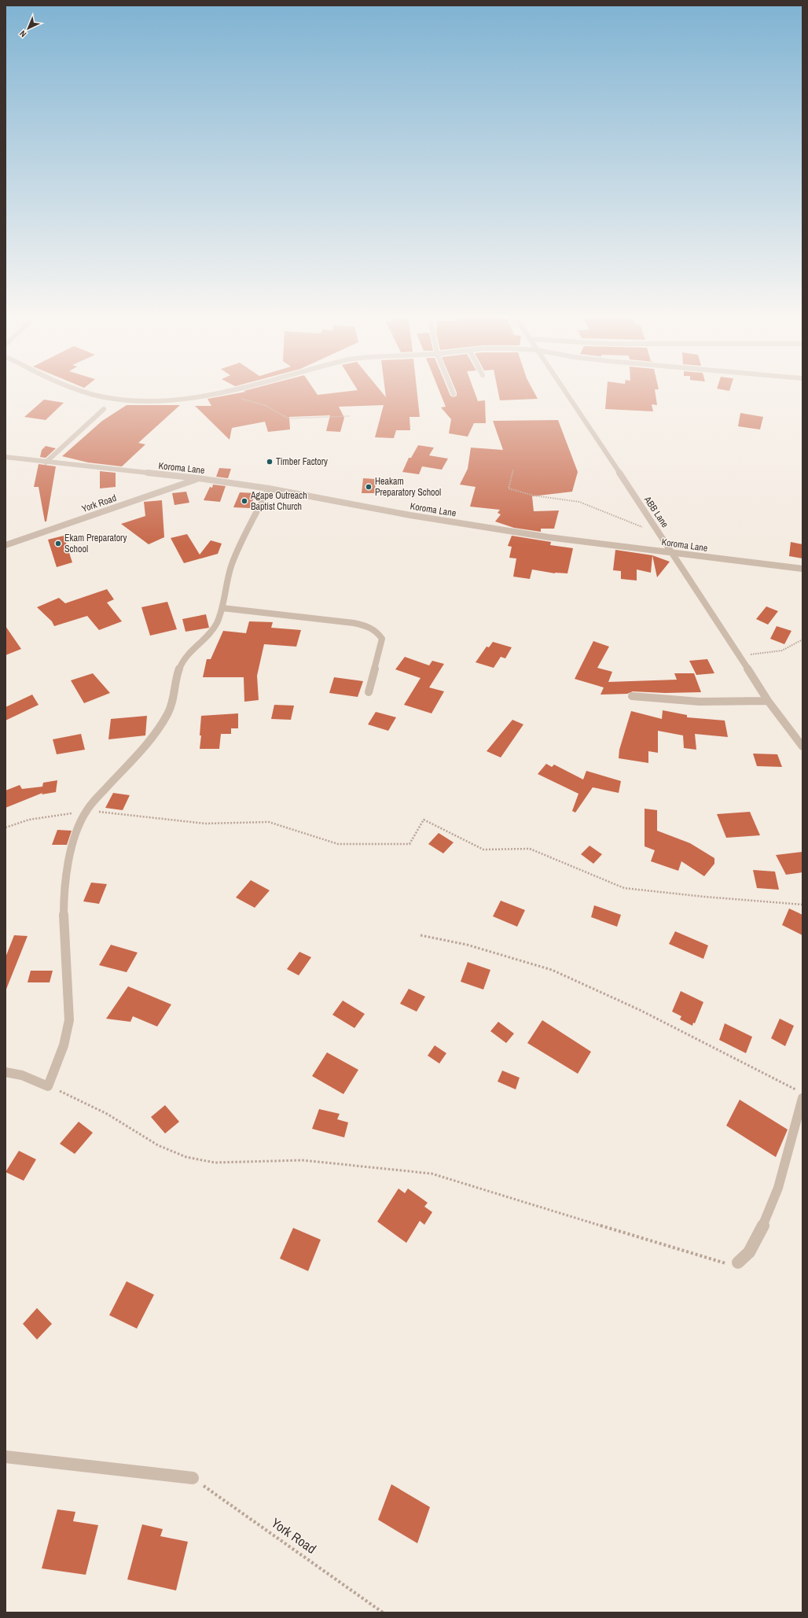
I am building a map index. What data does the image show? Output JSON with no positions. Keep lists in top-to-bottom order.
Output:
{
  "streets": {
    "street": ["Koroma Lane", "York Road", "ABB Lane"]
  },
  "crossings": [
    ["Koroma Lane", "York Road"],
    ["Koroma Lane", "ABB Lane"]
  ],
  "places": [
    "Timber Factory",
    "Heakam Preparatory School",
    "Agape Outreach Baptist Church",
    "Ekam Preparatory School"
  ],
  "north": "bottom left"
}
